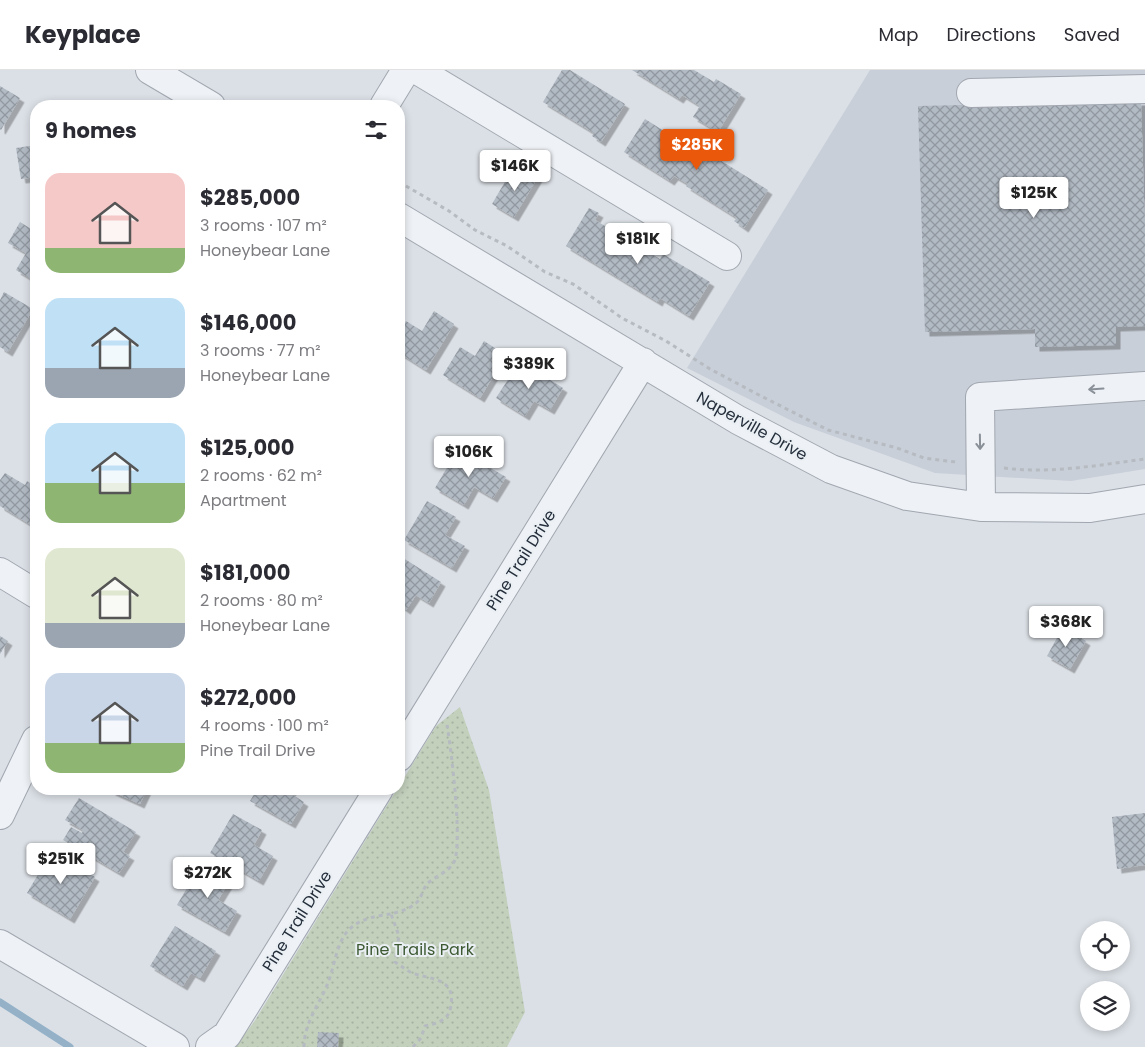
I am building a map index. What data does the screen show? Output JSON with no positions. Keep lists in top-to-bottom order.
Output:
{
  "streets": {
    "street": ["Naperville Drive", "Pine Trail Drive"]
  },
  "crossings": [
    ["Naperville Drive", "Pine Trail Drive"]
  ],
  "parks": ["Pine Trails Park"],
  "page": {
    "header": "Keyplace",
    "nav": ["Map", "Directions", "Saved"],
    "heading": "9 homes",
    "price": [
      "$285K",
      "$146K",
      "$125K",
      "$181K",
      "$389K",
      "$106K",
      "$368K",
      "$251K",
      "$272K"
    ],
    "list": [
      {
        "name": "$285,000",
        "note": "3 rooms · 107 m² · Honeybear Lane"
      },
      {
        "name": "$146,000",
        "note": "3 rooms · 77 m² · Honeybear Lane"
      },
      {
        "name": "$125,000",
        "note": "2 rooms · 62 m² · Apartment"
      },
      {
        "name": "$181,000",
        "note": "2 rooms · 80 m² · Honeybear Lane"
      },
      {
        "name": "$272,000",
        "note": "4 rooms · 100 m² · Pine Trail Drive"
      }
    ]
  }
}
